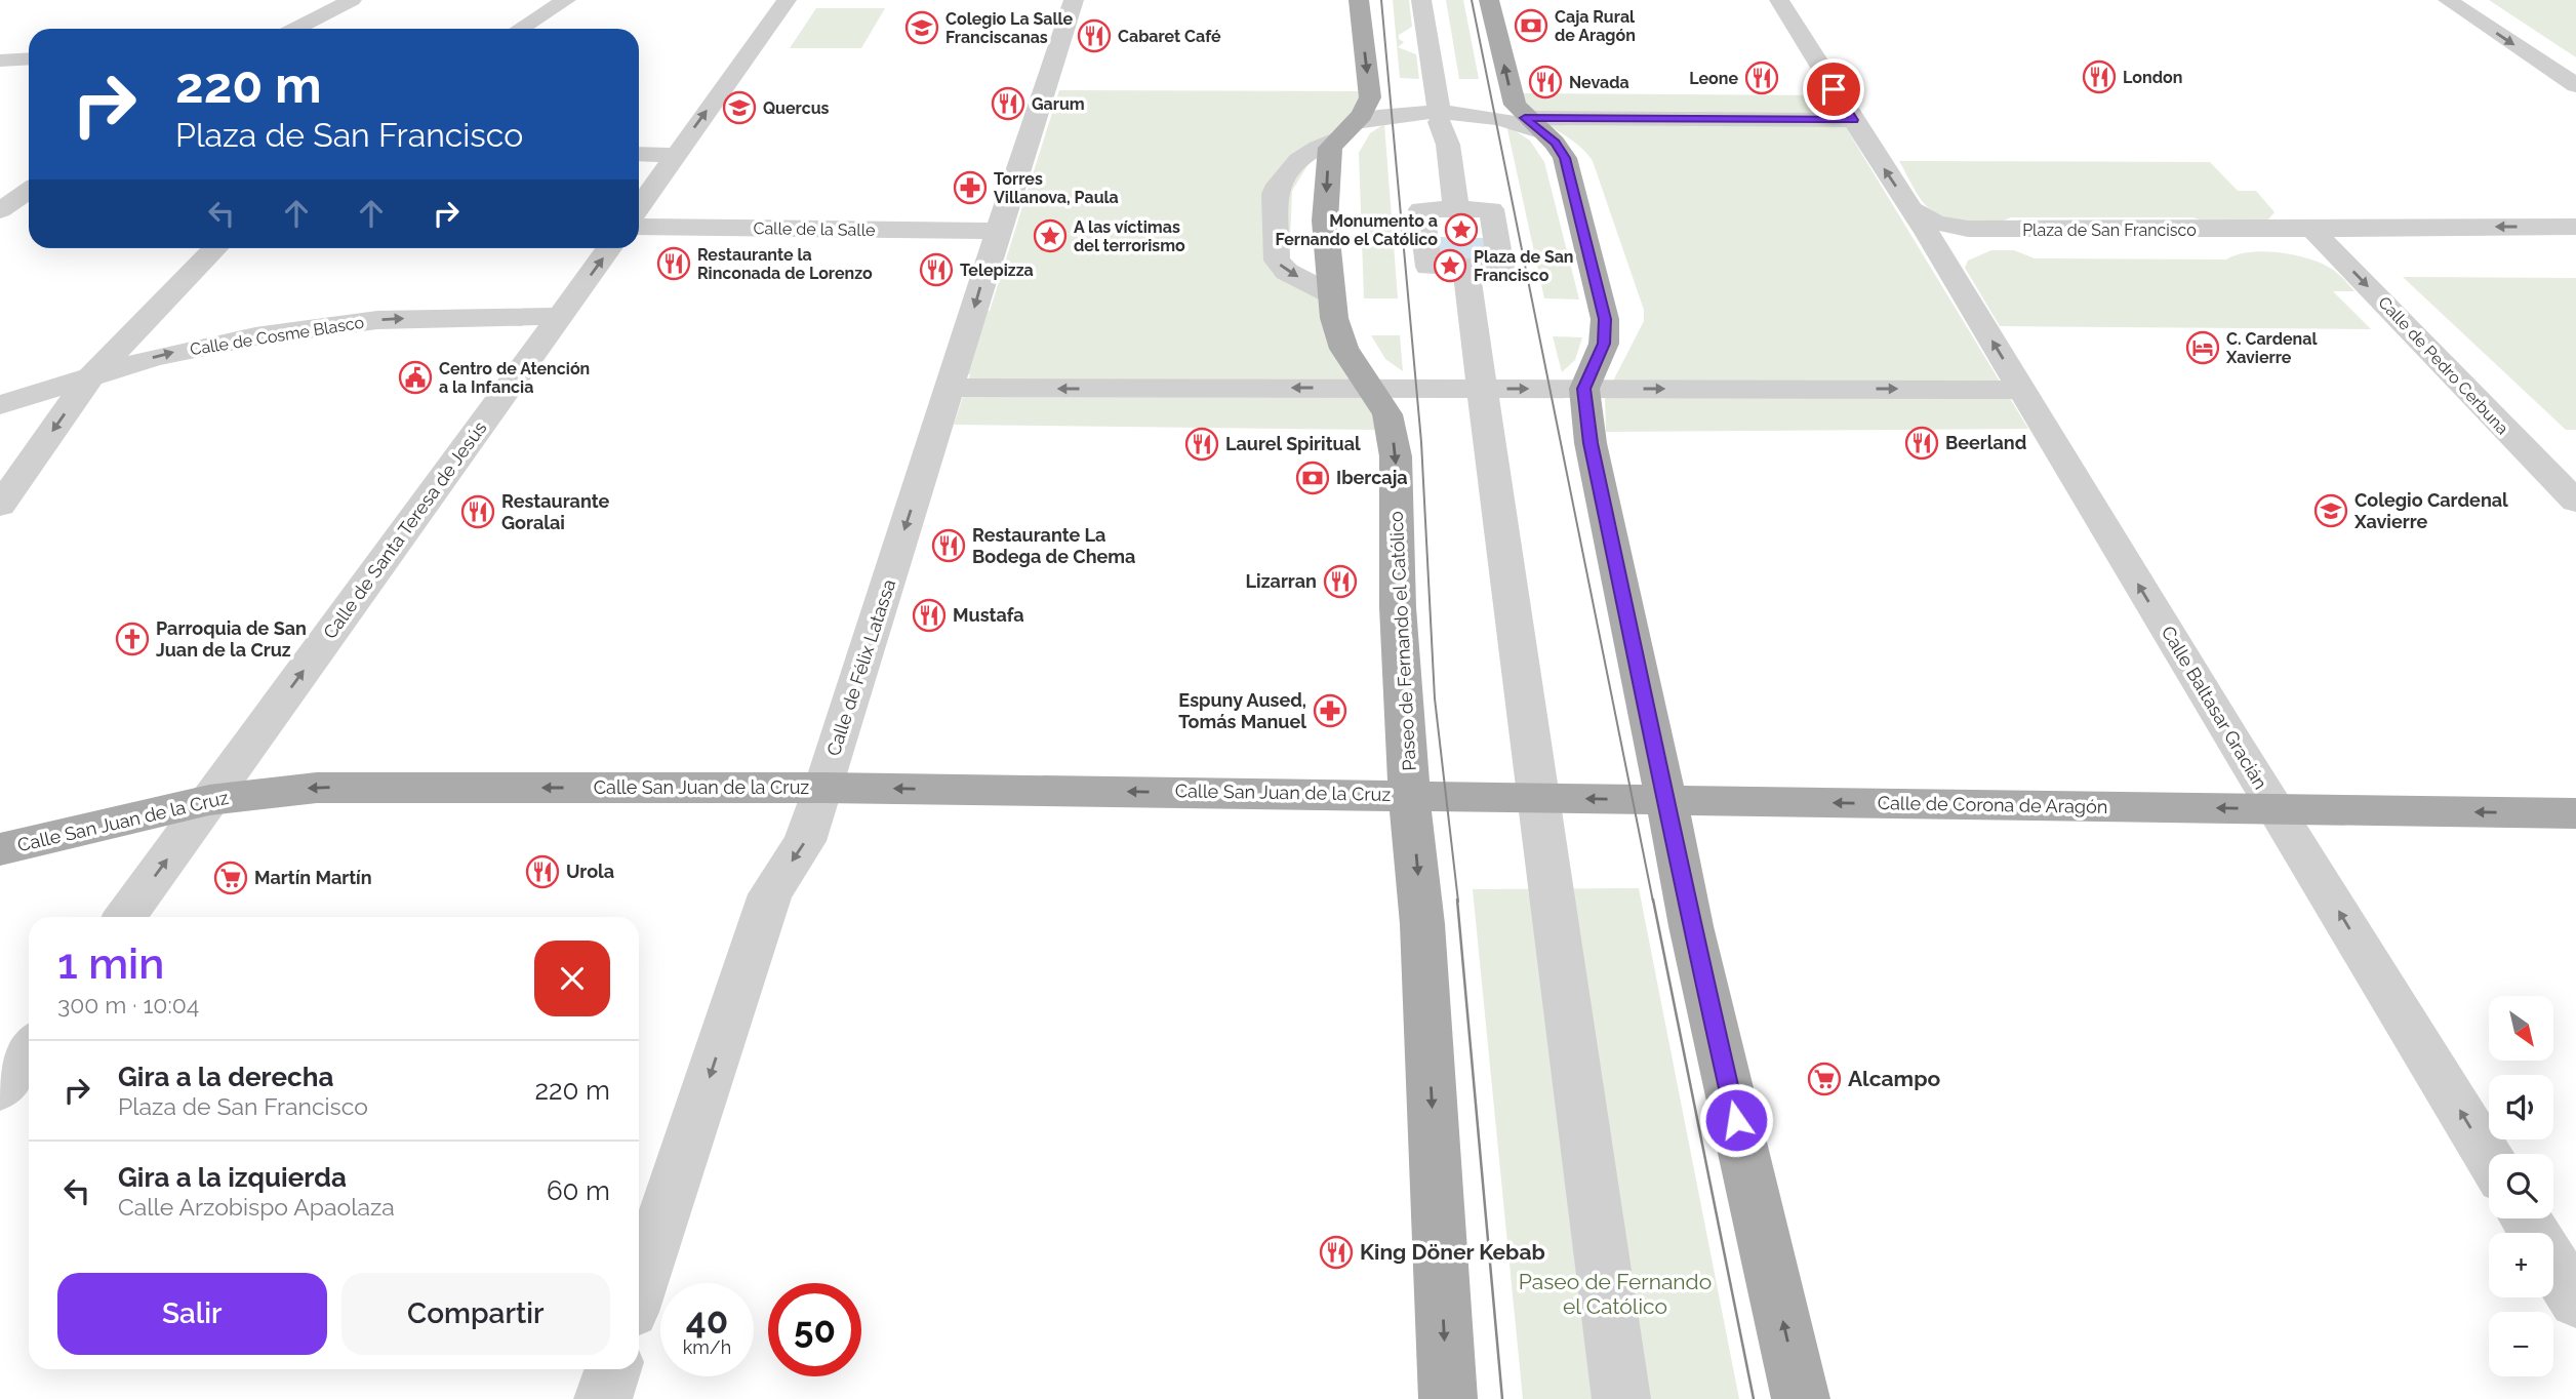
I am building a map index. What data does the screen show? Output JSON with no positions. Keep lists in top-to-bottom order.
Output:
{
  "streets": {
    "main road": ["Paseo de Fernando el Católico", "Calle San Juan de la Cruz", "Calle de Corona de Aragón"],
    "street": [
      "Calle de la Salle",
      "Plaza de San Francisco",
      "Calle de Cosme Blasco",
      "Calle de Pedro Cerbuna",
      "Calle de Santa Teresa de Jesús",
      "Calle de Félix Latassa",
      "Calle Baltasar Gracián"
    ]
  },
  "crossings": [
    ["Calle de la Salle", "Calle de Félix Latassa"],
    ["Plaza de San Francisco", "Calle de Pedro Cerbuna"],
    ["Plaza de San Francisco", "Calle Baltasar Gracián"],
    ["Calle de Cosme Blasco", "Calle de Santa Teresa de Jesús"],
    ["Calle de Santa Teresa de Jesús", "Calle San Juan de la Cruz"],
    ["Paseo de Fernando el Católico", "Calle San Juan de la Cruz"],
    ["Paseo de Fernando el Católico", "Calle de Corona de Aragón"],
    ["Calle de Félix Latassa", "Calle San Juan de la Cruz"],
    ["Calle Baltasar Gracián", "Calle de Corona de Aragón"],
    ["Calle San Juan de la Cruz", "Calle de Corona de Aragón"]
  ],
  "one_way": [
    "Calle de Cosme Blasco",
    "Calle de Pedro Cerbuna",
    "Calle de Félix Latassa",
    "Calle Baltasar Gracián",
    "Calle San Juan de la Cruz",
    "Calle de Corona de Aragón"
  ],
  "parks": ["Paseo de Fernando el Católico"],
  "places": {
    "bank": ["Caja Rural de Aragón", "Ibercaja"],
    "school or university": ["Colegio La Salle Franciscanas", "Quercus", "Colegio Cardenal Xavierre"],
    "restaurant": [
      "Cabaret Café",
      "London",
      "Leone",
      "Nevada",
      "Garum",
      "Restaurante la Rinconada de Lorenzo",
      "Telepizza",
      "Beerland",
      "Laurel Spiritual",
      "Restaurante Goralai",
      "Restaurante La Bodega de Chema",
      "Lizarran",
      "Mustafa",
      "Urola",
      "King Döner Kebab"
    ],
    "pharmacy": ["Torres Villanova, Paula", "Espuny Aused, Tomás Manuel"],
    "place": ["Monumento a Fernando el Católico", "A las víctimas del terrorismo", "Plaza de San Francisco"],
    "hotel": ["C. Cardenal Xavierre"],
    "public building": ["Centro de Atención a la Infancia"],
    "church": ["Parroquia de San Juan de la Cruz"],
    "supermarket": ["Martín Martín", "Alcampo"]
  },
  "north": "bottom right",
  "page": {
    "turn": ["220 m", "Plaza de San Francisco"],
    "heading": ["1 min", "300 m · 10:04"],
    "map_buttons": ["+", "−"],
    "list": [
      {
        "name": "Gira a la derecha",
        "note": "Plaza de San Francisco",
        "value": "220 m"
      },
      {
        "name": "Gira a la izquierda",
        "note": "Calle Arzobispo Apaolaza",
        "value": "60 m"
      }
    ],
    "buttons": ["Salir", "Compartir"],
    "speed": "40 km/h",
    "limit": "50"
  }
}
